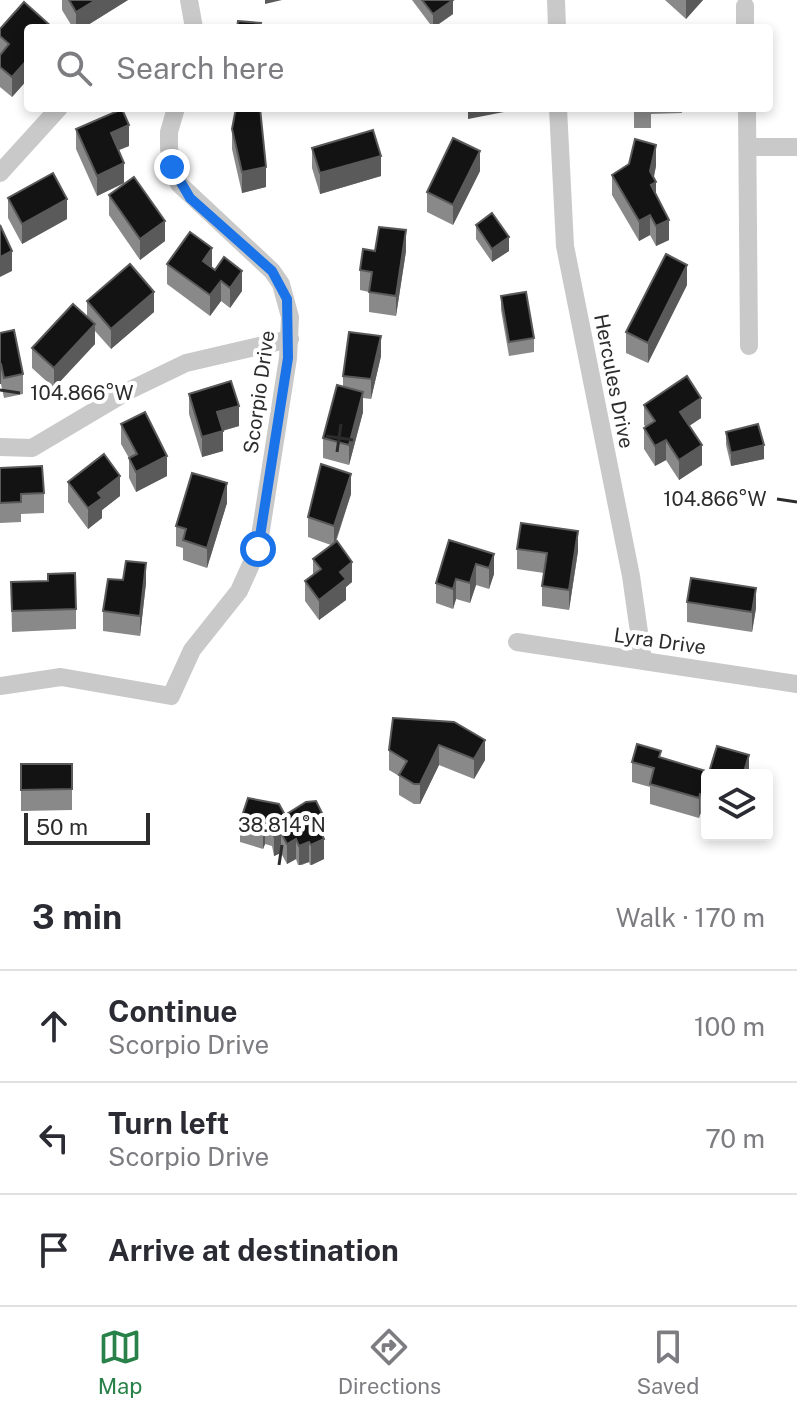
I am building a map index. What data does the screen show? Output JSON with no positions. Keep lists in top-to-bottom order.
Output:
{
  "streets": {
    "street": ["Hercules Drive", "Scorpio Drive", "Lyra Drive"]
  },
  "crossings": [
    ["Hercules Drive", "Lyra Drive"]
  ],
  "scale_bar": "50 m",
  "page": {
    "search": "Search here",
    "scale": "50 m",
    "heading": ["3 min", "Walk · 170 m"],
    "list": [
      ["Continue", "Scorpio Drive", "100 m"],
      ["Turn left", "Scorpio Drive", "70 m"],
      "Arrive at destination"
    ],
    "nav": ["Map", "Directions", "Saved"]
  },
  "coordinates": ["104.866°W", "38.814°N"]
}
